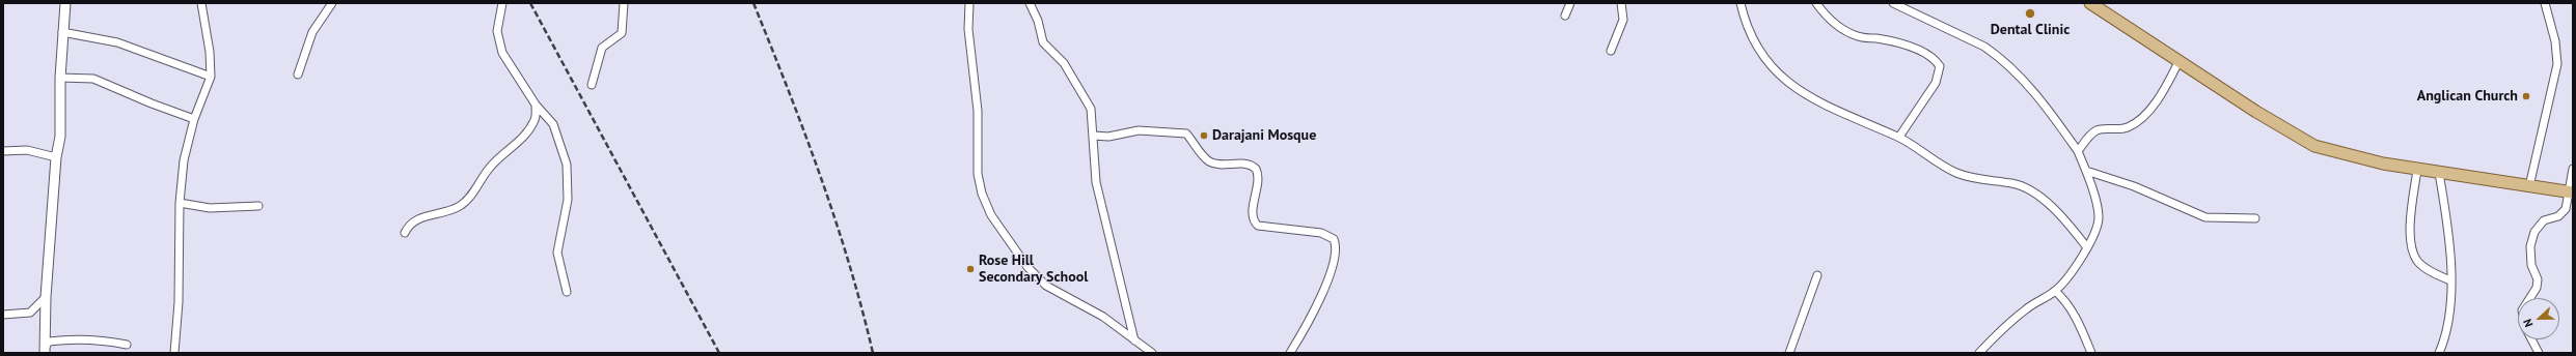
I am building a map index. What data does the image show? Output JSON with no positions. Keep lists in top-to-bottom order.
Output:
{
  "places": [
    "Dental Clinic",
    "Anglican Church",
    "Darajani Mosque",
    "Rose Hill Secondary School"
  ],
  "north": "left"
}
